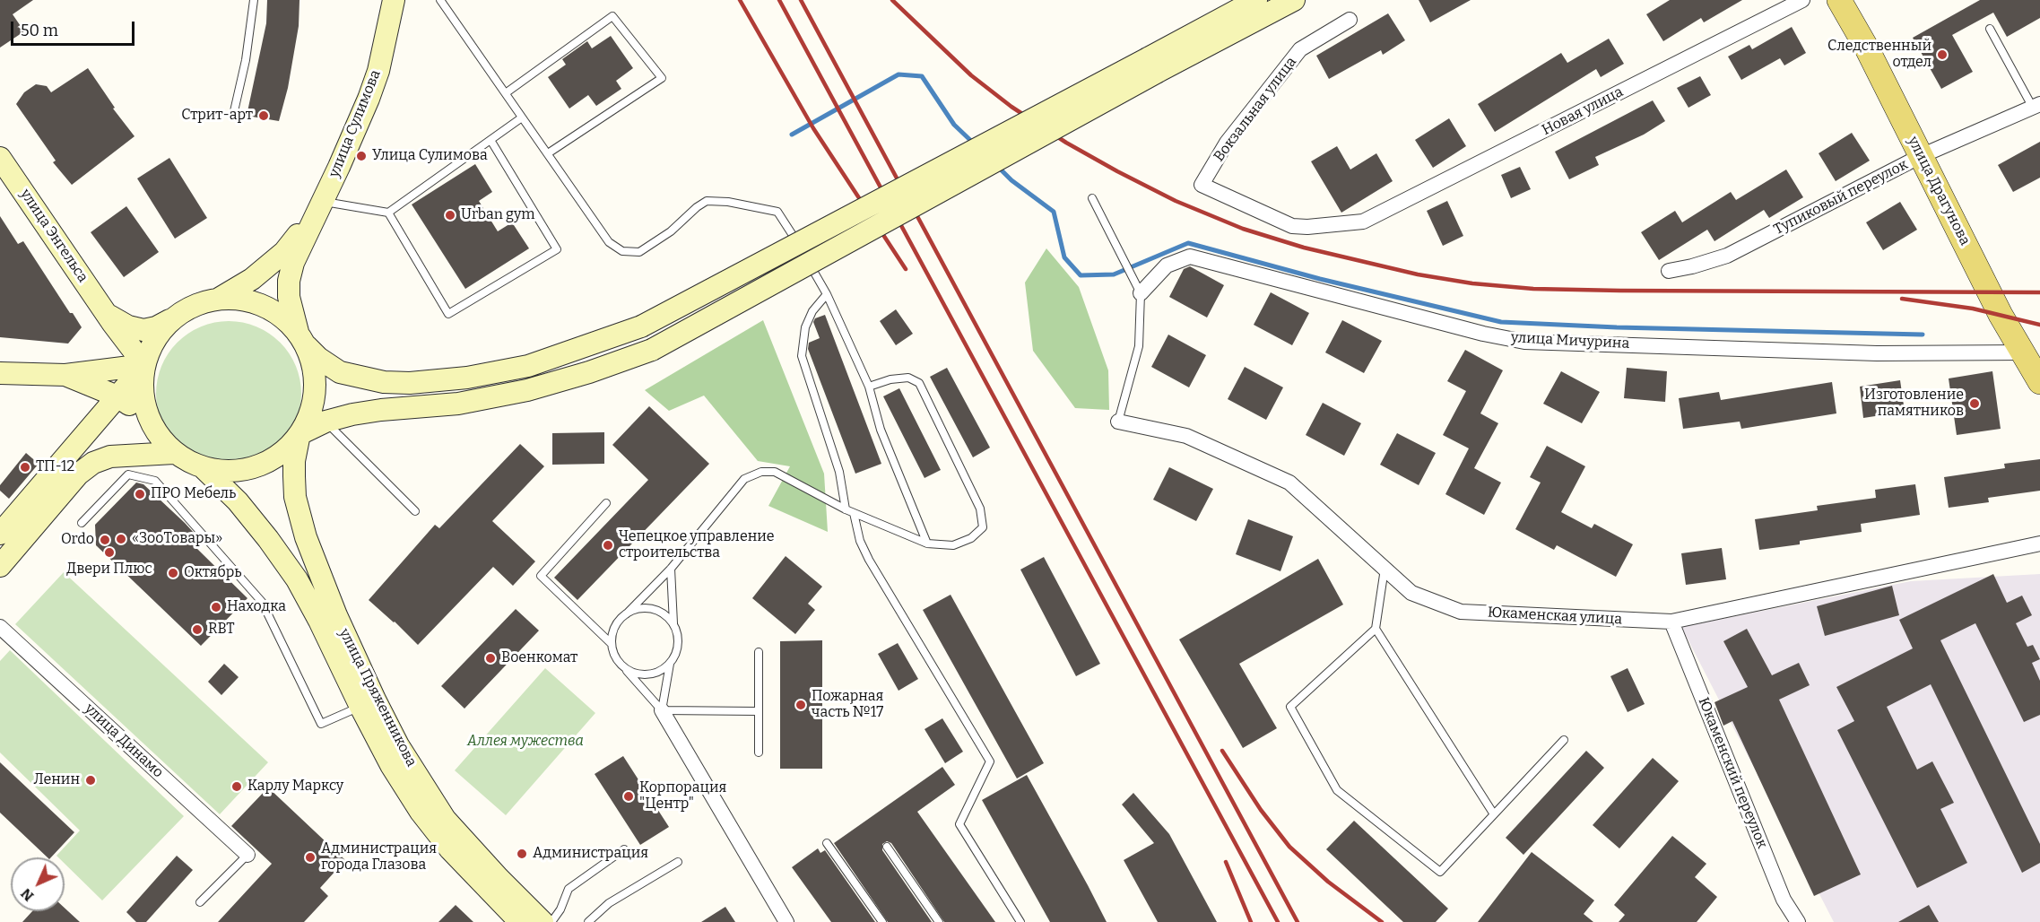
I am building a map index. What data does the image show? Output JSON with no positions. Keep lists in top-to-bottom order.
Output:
{
  "streets": {
    "main road": [
      "улица Сулимова",
      "улица Драгунова",
      "улица Энгельса",
      "улица Пряженникова"
    ],
    "street": [
      "Вокзальная улица",
      "Новая улица",
      "Тупиковый переулок",
      "улица Мичурина",
      "Юкаменская улица",
      "улица Динамо",
      "Юкаменский переулок"
    ]
  },
  "crossings": [
    ["Вокзальная улица", "Новая улица"],
    ["улица Сулимова", "улица Энгельса"],
    ["улица Сулимова", "улица Пряженникова"],
    ["улица Драгунова", "Тупиковый переулок"],
    ["улица Драгунова", "улица Мичурина"],
    ["улица Энгельса", "улица Пряженникова"],
    ["Юкаменская улица", "Юкаменский переулок"]
  ],
  "parks": ["Аллея мужества"],
  "places": [
    "Следственный отдел",
    "Стрит-арт",
    "Улица Сулимова",
    "Urban gym",
    "Изготовление памятников",
    "ТП-12",
    "ПРО Мебель",
    "«ЗооТовары»",
    "Ordo",
    "Чепецкое управление строительства",
    "Двери Плюс",
    "Октябрь",
    "Находка",
    "RBT",
    "Военкомат",
    "Пожарная часть №17",
    "Ленин",
    "Карлу Марксу",
    "Корпорация \"Центр\"",
    "Администрация",
    "Администрация города Глазова"
  ],
  "scale_bar": "50 m",
  "north": "bottom left"
}
